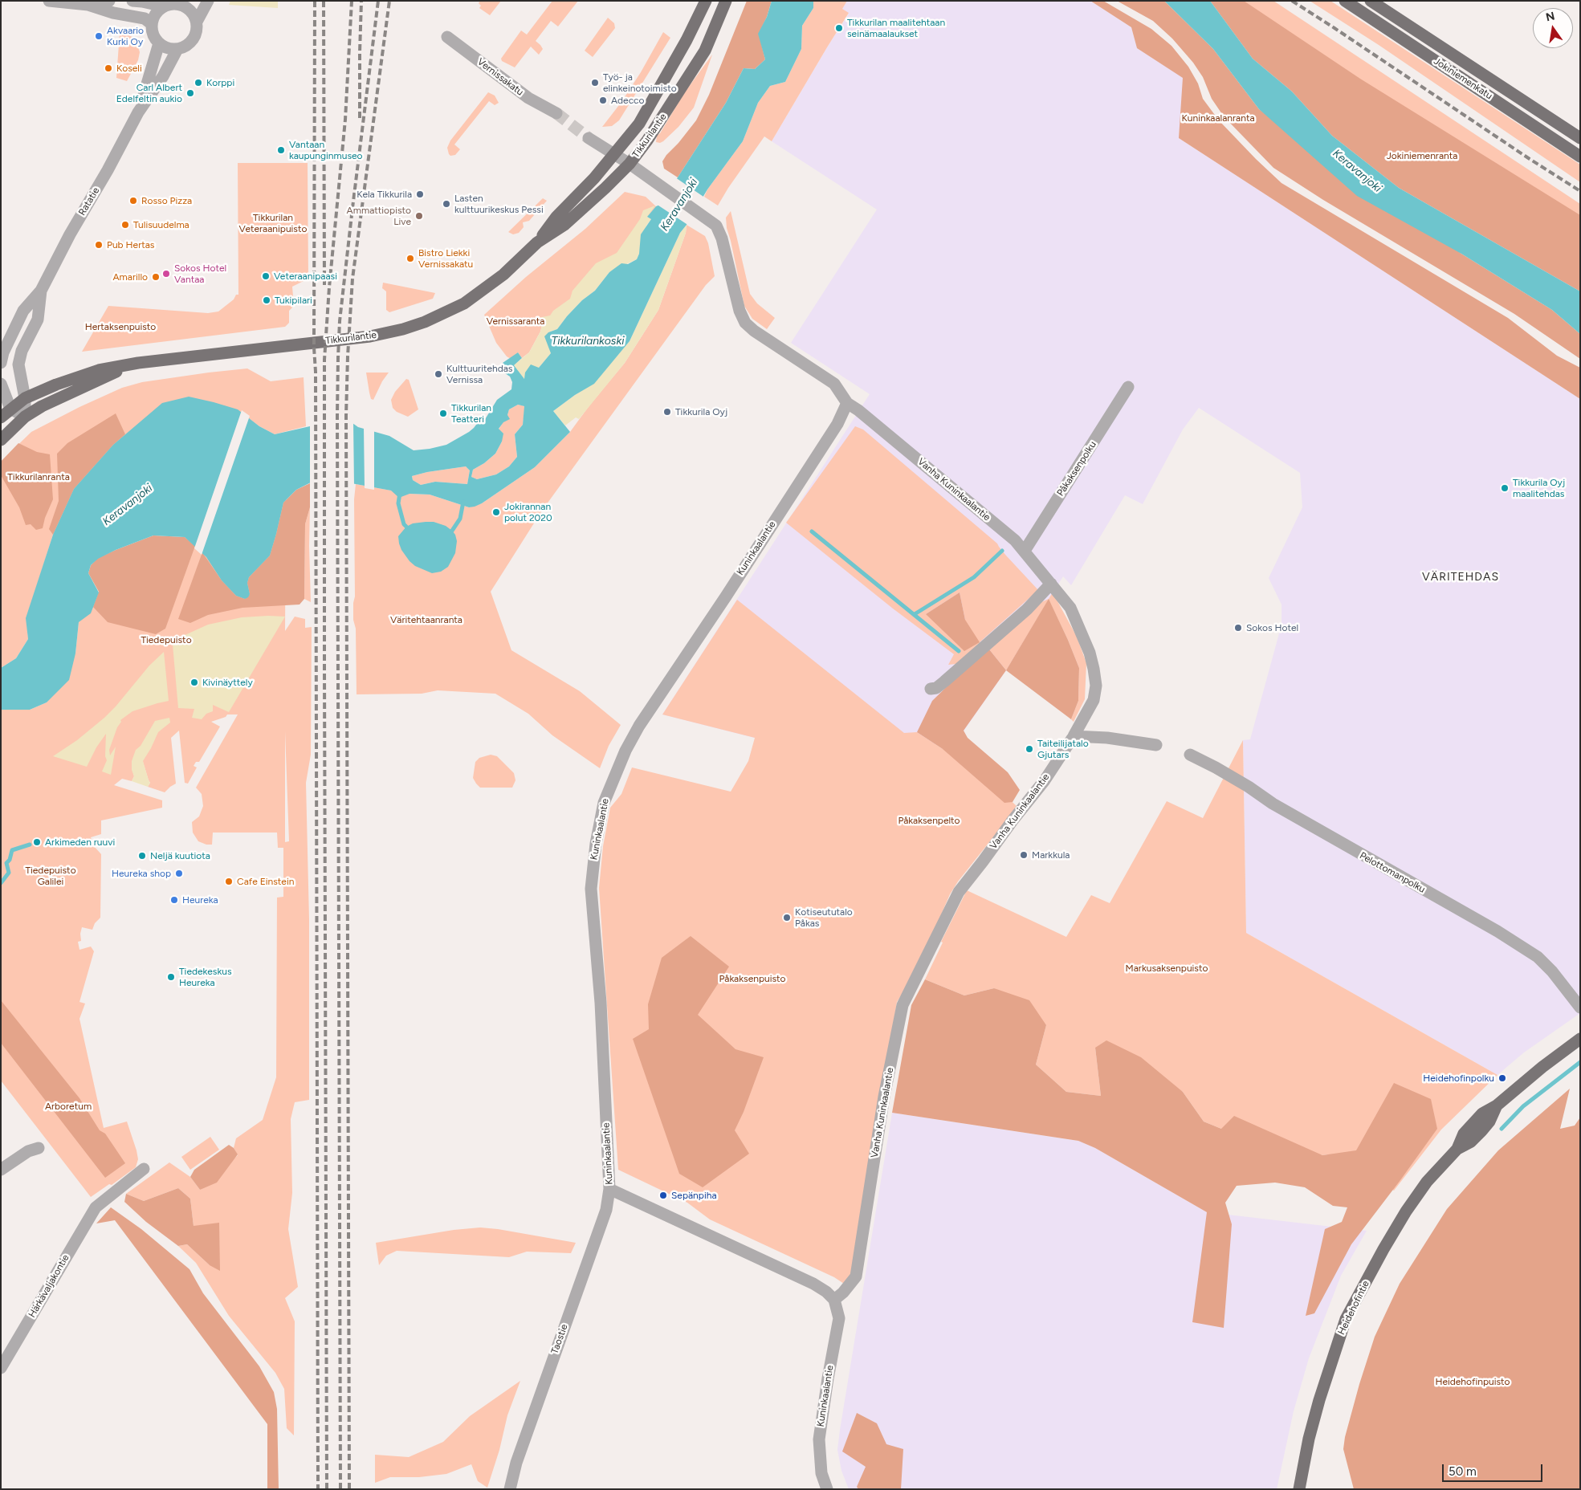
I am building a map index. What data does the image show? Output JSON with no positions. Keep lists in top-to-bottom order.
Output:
{
  "streets": {
    "main road": ["Jokiniemenkatu", "Tikkurilantie", "Heidehofintie"],
    "street": [
      "Vernissakatu",
      "Ratatie",
      "Påkaksenpolku",
      "Vanha Kuninkaalantie",
      "Kuninkaalantie",
      "Pelottomanpolku",
      "Härkävaljakontie",
      "Taostie"
    ]
  },
  "crossings": [
    ["Tikkurilantie", "Ratatie"],
    ["Påkaksenpolku", "Vanha Kuninkaalantie"],
    ["Vanha Kuninkaalantie", "Kuninkaalantie"],
    ["Kuninkaalantie", "Taostie"]
  ],
  "districts": ["VÄRITEHDAS"],
  "water": ["Keravanjoki", "Tikkurilankoski"],
  "parks": [
    "Kuninkaalanranta",
    "Jokiniemenranta",
    "Tikkurilan Veteraanipuisto",
    "Vernissaranta",
    "Hertaksenpuisto",
    "Tikkurilanranta",
    "Väritehtaanranta",
    "Tiedepuisto",
    "Påkaksenpelto",
    "Tiedepuisto Galilei",
    "Markusaksenpuisto",
    "Påkaksenpuisto",
    "Arboretum",
    "Heidehofinpuisto"
  ],
  "places": [
    "Tikkurilan maalitehtaan seinämaalaukset",
    "Akvaario Kurki Oy",
    "Koseli",
    "Korppi",
    "Työ- ja elinkeinotoimisto",
    "Carl Albert Edelfeltin aukio",
    "Adecco",
    "Vantaan kaupunginmuseo",
    "Kela Tikkurila",
    "Rosso Pizza",
    "Lasten kulttuurikeskus Pessi",
    "Ammattiopisto Live",
    "Tulisuudelma",
    "Pub Hertas",
    "Bistro Liekki Vernissakatu",
    "Sokos Hotel Vantaa",
    "Veteraanipaasi",
    "Amarillo",
    "Tukipilari",
    "Kulttuuritehdas Vernissa",
    "Tikkurila Oyj",
    "Tikkurilan Teatteri",
    "Tikkurila Oyj maalitehdas",
    "Jokirannan polut 2020",
    "Sokos Hotel",
    "Kivinäyttely",
    "Taiteilijatalo Gjutars",
    "Arkimeden ruuvi",
    "Markkula",
    "Neljä kuutiota",
    "Heureka shop",
    "Cafe Einstein",
    "Heureka",
    "Kotiseututalo Påkas",
    "Tiedekeskus Heureka",
    "Heidehofinpolku",
    "Sepänpiha"
  ],
  "scale_bar": "50 m",
  "north": "top"
}
